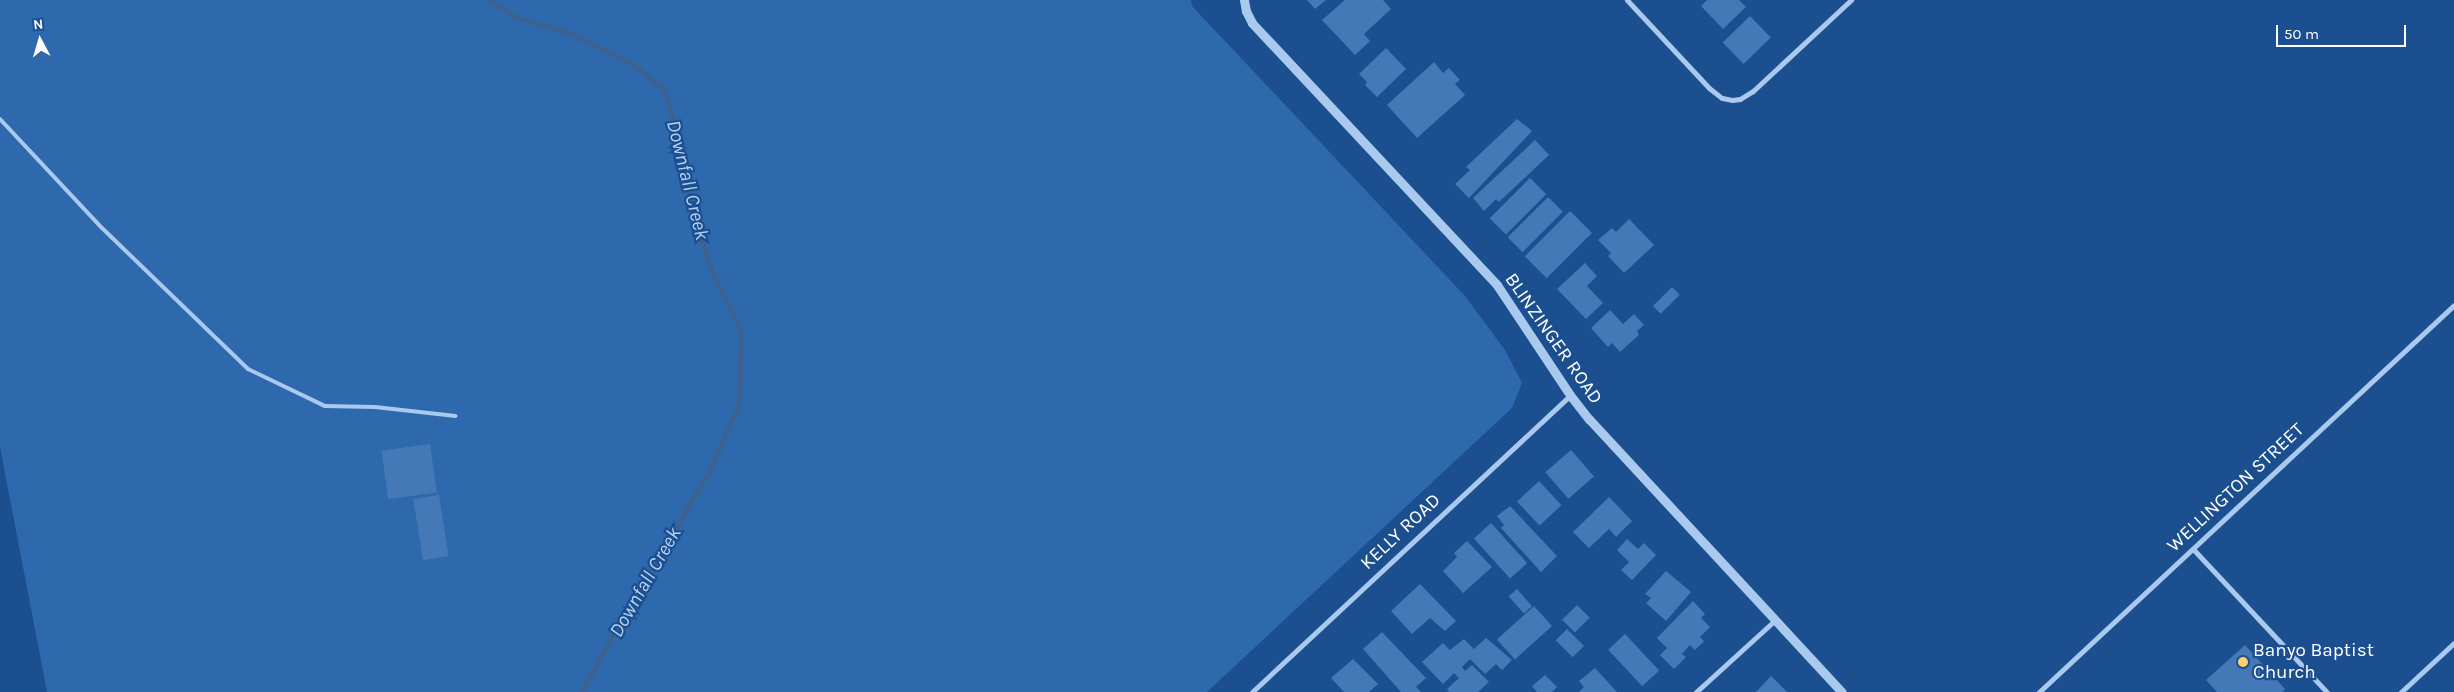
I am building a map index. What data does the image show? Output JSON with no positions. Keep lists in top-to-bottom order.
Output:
{
  "streets": {
    "street": ["BLINZINGER ROAD", "WELLINGTON STREET", "KELLY ROAD"]
  },
  "crossings": [
    ["BLINZINGER ROAD", "KELLY ROAD"]
  ],
  "water": ["Downfall Creek"],
  "places": ["Banyo Baptist Church"],
  "scale_bar": "50 m",
  "north": "top"
}
